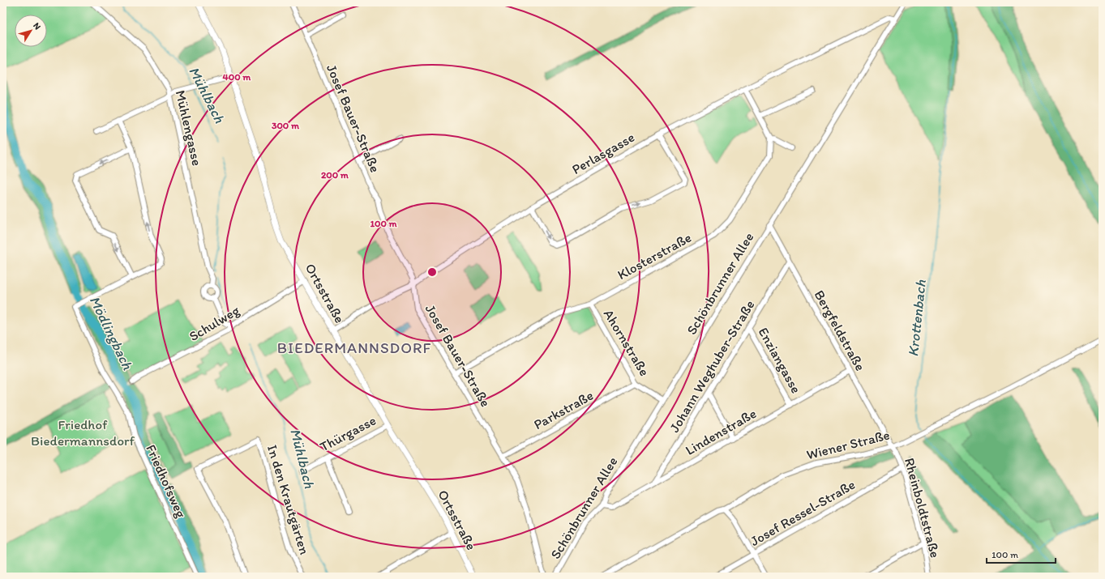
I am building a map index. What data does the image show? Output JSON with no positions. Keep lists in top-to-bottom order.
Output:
{
  "streets": {
    "street": [
      "Josef Bauer-Straße",
      "Mühlengasse",
      "Perlasgasse",
      "Klosterstraße",
      "Schönbrunner Allee",
      "Ortsstraße",
      "Schulweg",
      "Bergfeldstraße",
      "Ahornstraße",
      "Enziangasse",
      "Johann Weghuber-Straße",
      "Parkstraße",
      "Lindenstraße",
      "Thürgasse",
      "Wiener Straße",
      "Friedhofsweg",
      "In den Krautgärten",
      "Rheinboldtstraße",
      "Josef Ressel-Straße"
    ]
  },
  "crossings": [
    ["Josef Bauer-Straße", "Perlasgasse"],
    ["Josef Bauer-Straße", "Klosterstraße"],
    ["Josef Bauer-Straße", "Parkstraße"],
    ["Mühlengasse", "Schulweg"],
    ["Perlasgasse", "Schönbrunner Allee"],
    ["Perlasgasse", "Ortsstraße"],
    ["Klosterstraße", "Ahornstraße"],
    ["Schönbrunner Allee", "Bergfeldstraße"],
    ["Schönbrunner Allee", "Ahornstraße"],
    ["Schönbrunner Allee", "Lindenstraße"],
    ["Ortsstraße", "Schulweg"],
    ["Ortsstraße", "Thürgasse"],
    ["Bergfeldstraße", "Johann Weghuber-Straße"],
    ["Bergfeldstraße", "Lindenstraße"],
    ["Bergfeldstraße", "Wiener Straße"],
    ["Bergfeldstraße", "Rheinboldtstraße"],
    ["Ahornstraße", "Parkstraße"],
    ["Enziangasse", "Johann Weghuber-Straße"],
    ["Enziangasse", "Lindenstraße"],
    ["Johann Weghuber-Straße", "Lindenstraße"],
    ["Wiener Straße", "Rheinboldtstraße"],
    ["Rheinboldtstraße", "Josef Ressel-Straße"]
  ],
  "districts": ["BIEDERMANNSDORF"],
  "water": ["Mühlbach", "Krottenbach", "Mödlingbach"],
  "parks": ["Friedhof Biedermannsdorf"],
  "scale_bar": "100 m",
  "north": "top right",
  "rings": [
    "400 m",
    "300 m",
    "200 m",
    "100 m"
  ]
}
